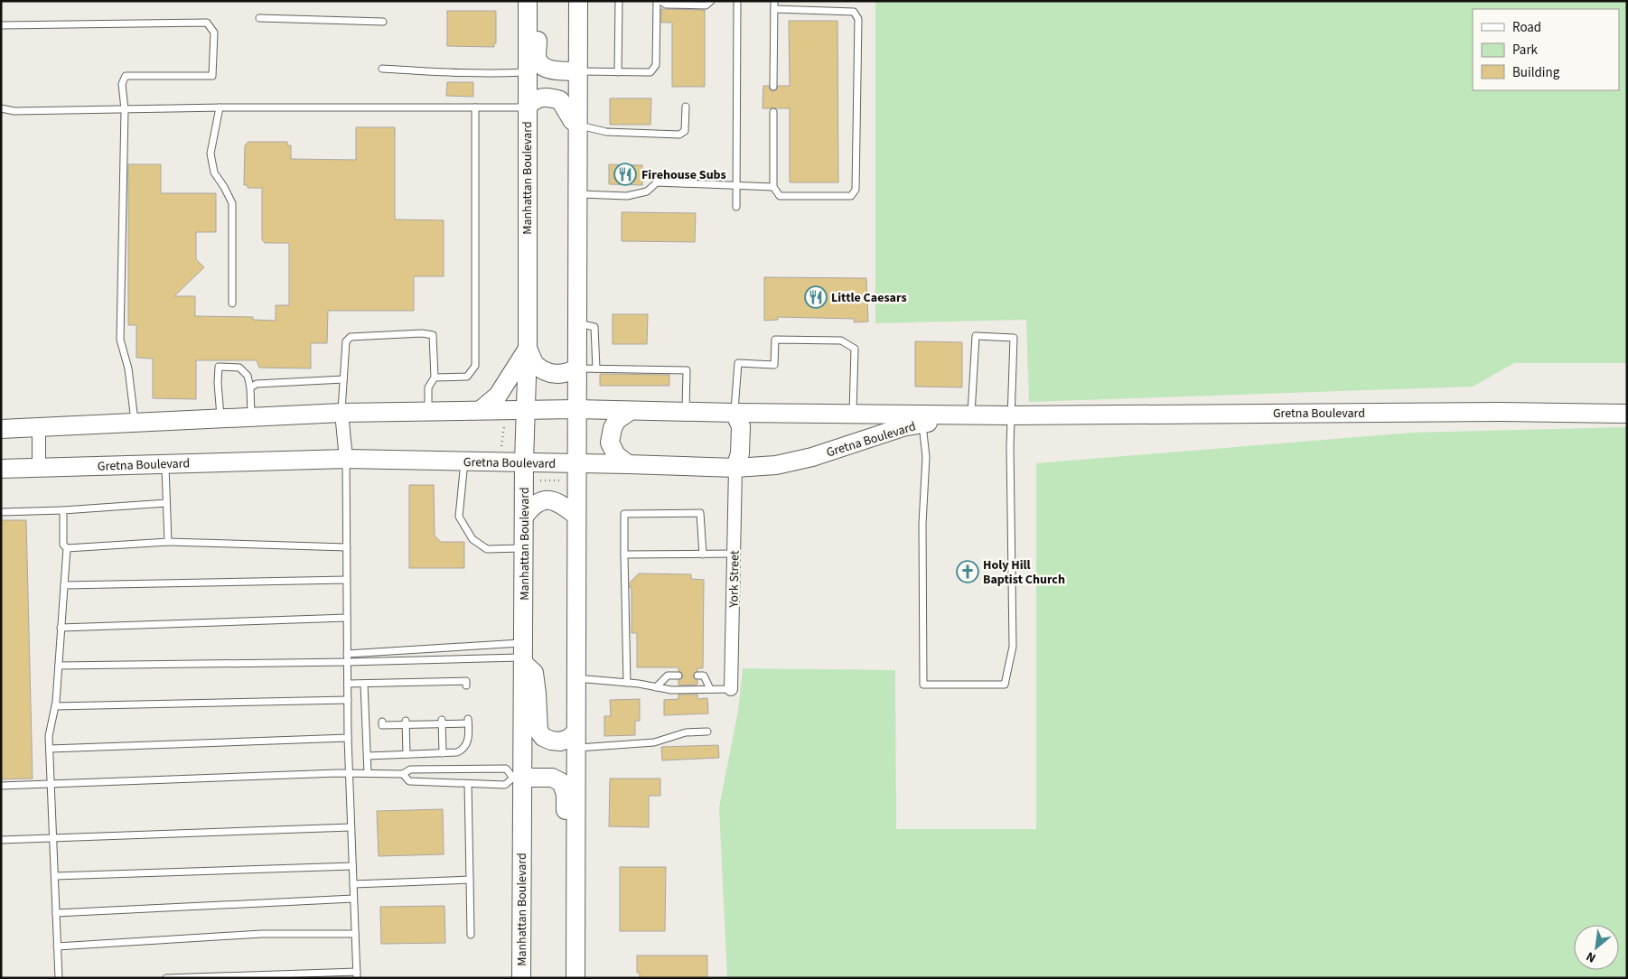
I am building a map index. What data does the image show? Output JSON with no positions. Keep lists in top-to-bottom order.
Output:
{
  "streets": {
    "street": ["Manhattan Boulevard", "Gretna Boulevard", "York Street"]
  },
  "crossings": [
    ["Manhattan Boulevard", "Gretna Boulevard"],
    ["Gretna Boulevard", "York Street"]
  ],
  "places": {
    "restaurant": ["Firehouse Subs", "Little Caesars"],
    "church": ["Holy Hill Baptist Church"]
  },
  "legend": ["Road", "Park", "Building"],
  "north": "bottom left"
}
